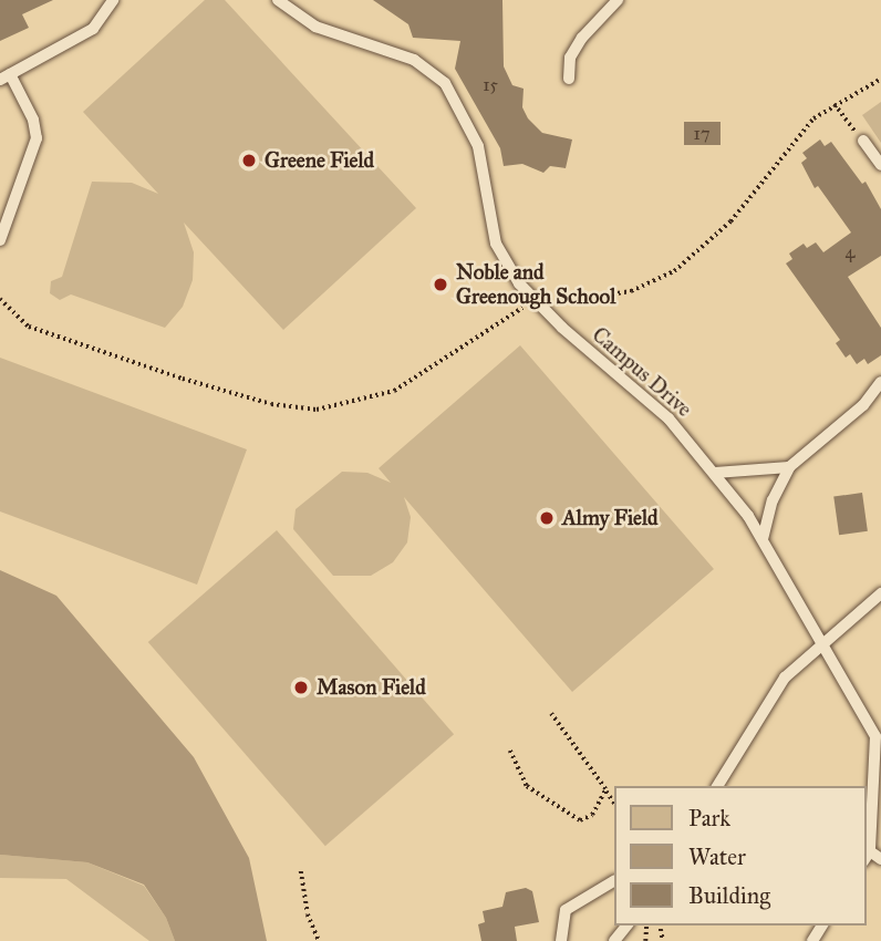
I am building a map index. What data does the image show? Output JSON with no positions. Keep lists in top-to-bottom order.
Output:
{
  "streets": {
    "lane": ["Campus Drive"]
  },
  "places": [
    "Greene Field",
    "Noble and Greenough School",
    "Almy Field",
    "Mason Field"
  ],
  "house_numbers": ["15", "17", "4"],
  "legend": ["Park", "Water", "Building"]
}
